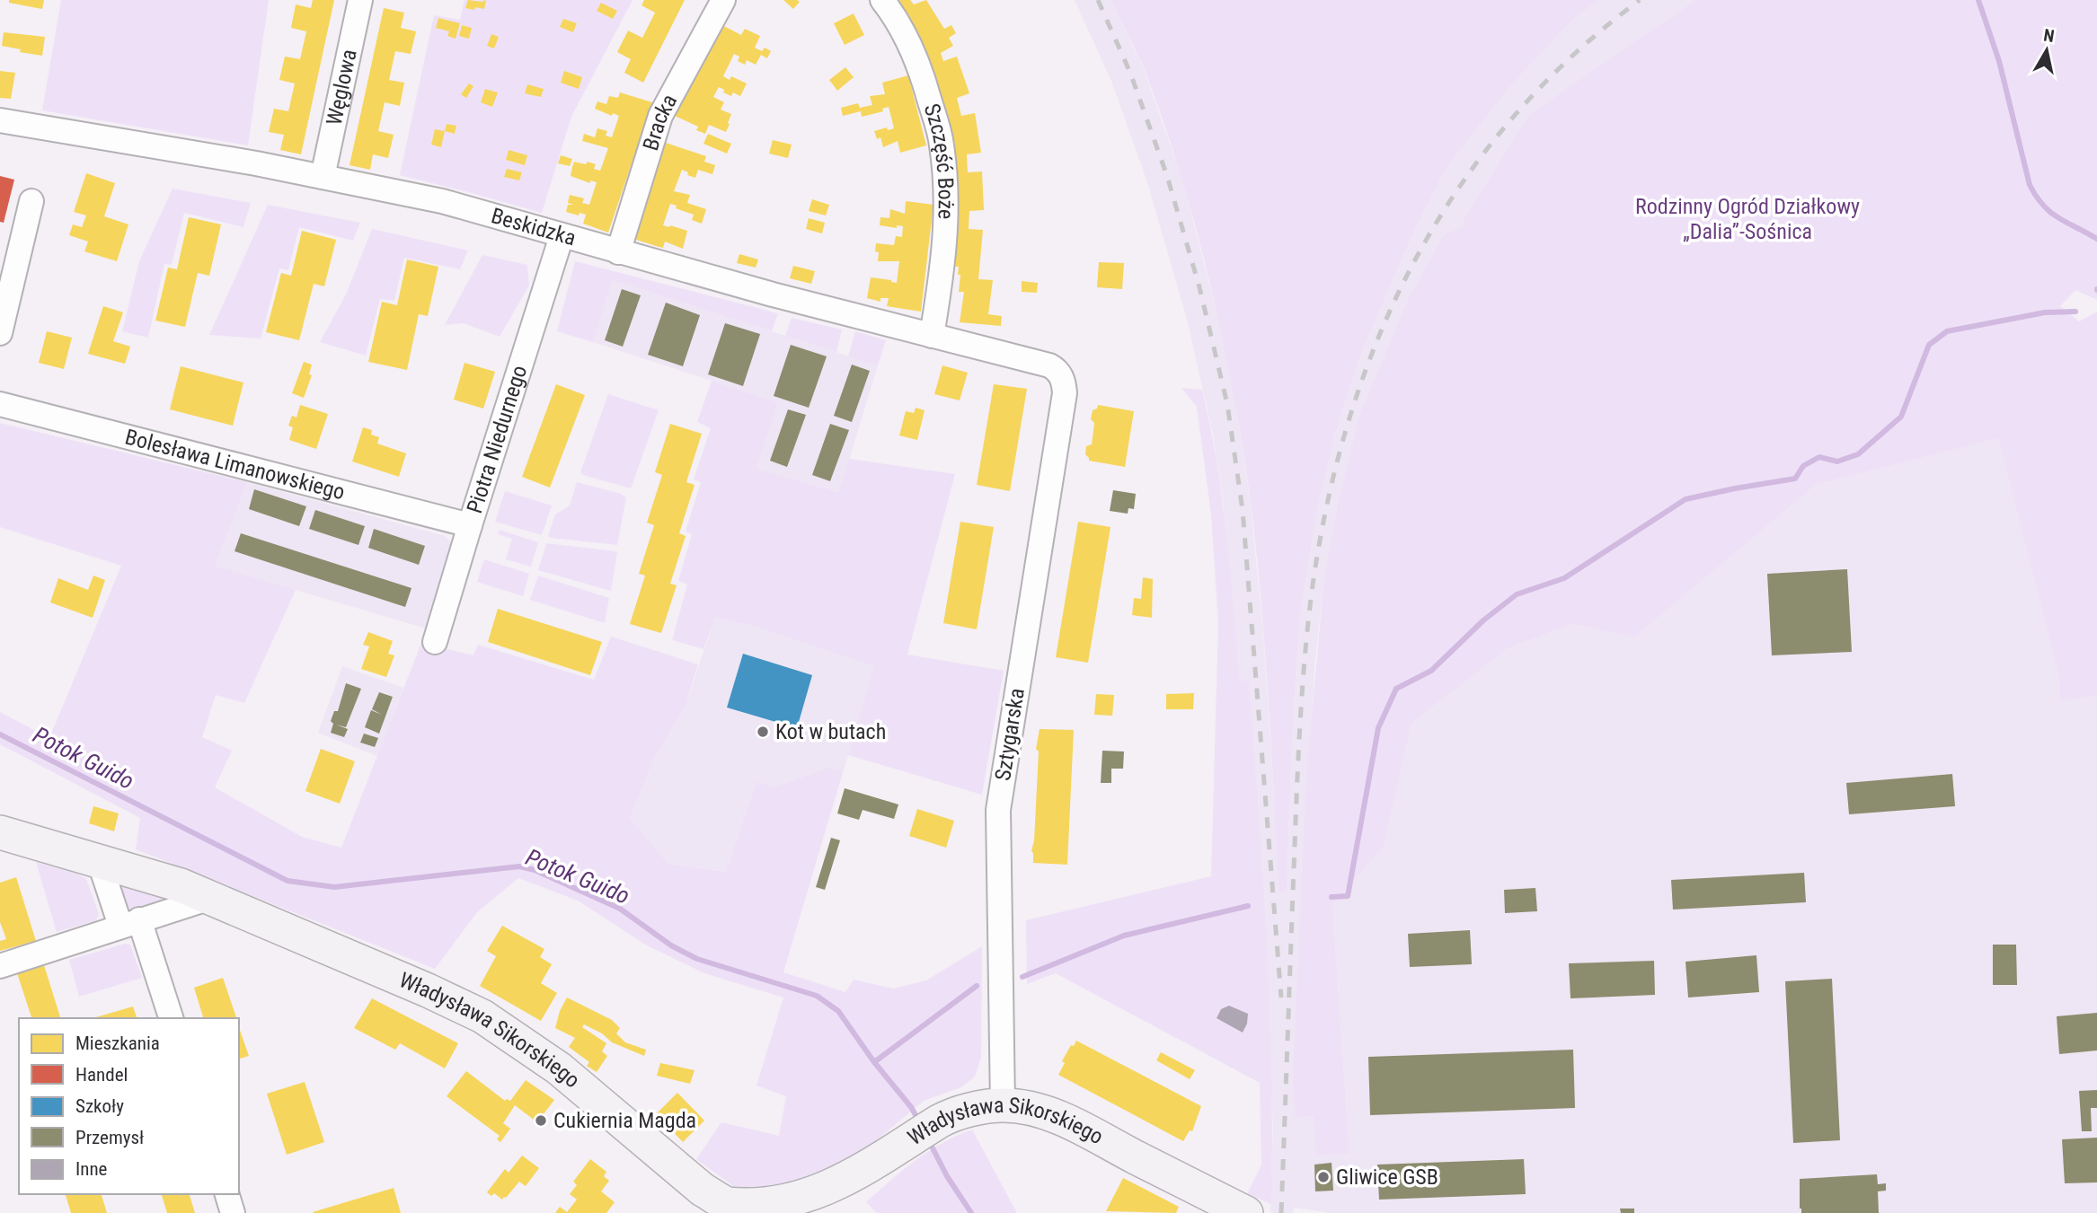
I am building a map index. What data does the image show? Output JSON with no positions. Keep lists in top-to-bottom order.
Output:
{
  "streets": {
    "street": [
      "Węglowa",
      "Bracka",
      "Szczęść Boże",
      "Beskidzka",
      "Piotra Niedurnego",
      "Bolesława Limanowskiego",
      "Sztygarska",
      "Władysława Sikorskiego"
    ]
  },
  "crossings": [
    ["Węglowa", "Beskidzka"],
    ["Bracka", "Beskidzka"],
    ["Szczęść Boże", "Beskidzka"],
    ["Beskidzka", "Piotra Niedurnego"],
    ["Beskidzka", "Sztygarska"],
    ["Piotra Niedurnego", "Bolesława Limanowskiego"],
    ["Sztygarska", "Władysława Sikorskiego"]
  ],
  "water": ["Potok Guido"],
  "parks": ["Rodzinny Ogród Działkowy „Dalia”-Sośnica"],
  "places": ["Kot w butach", "Cukiernia Magda", "Gliwice GSB"],
  "legend": [
    "Mieszkania",
    "Handel",
    "Szkoły",
    "Przemysł",
    "Inne"
  ],
  "north": "top"
}
